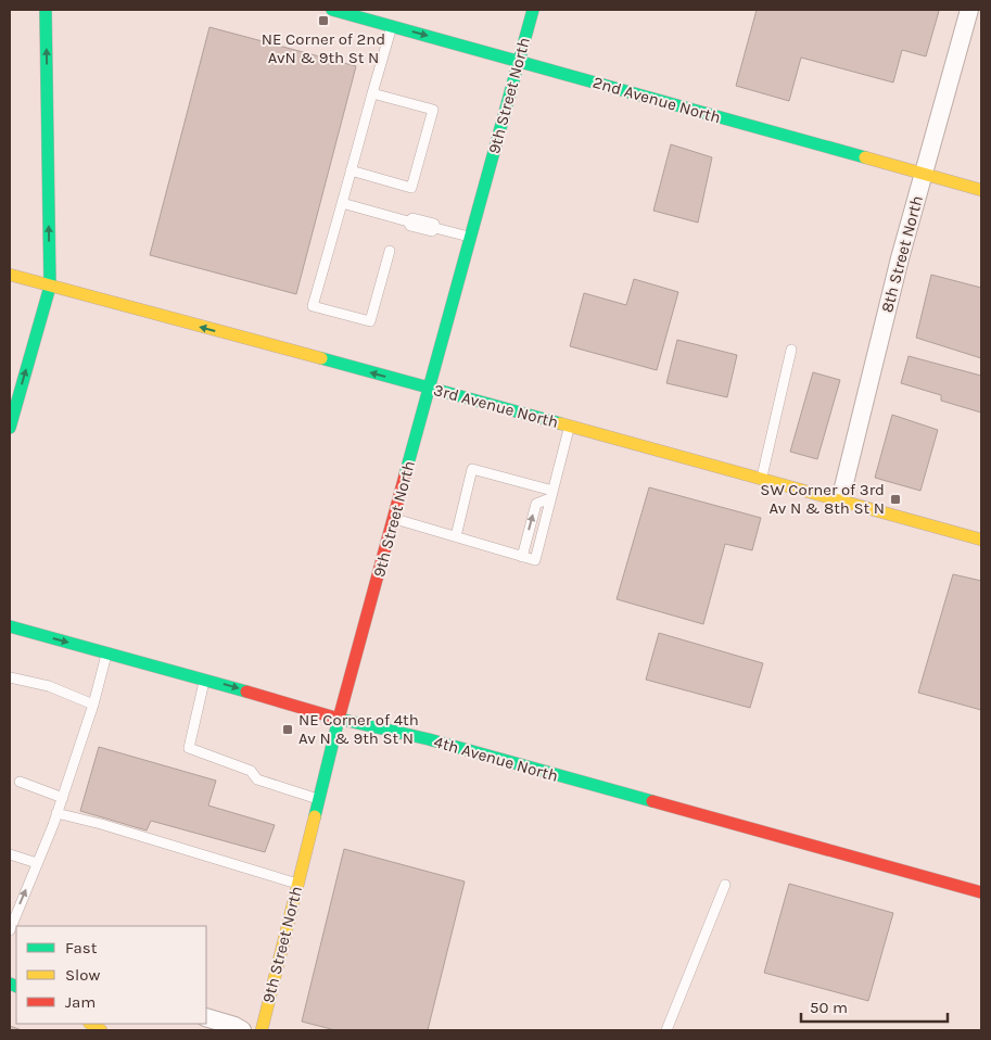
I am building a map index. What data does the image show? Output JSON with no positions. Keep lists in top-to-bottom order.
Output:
{
  "streets": {
    "main road": [
      "9th Street North",
      "2nd Avenue North",
      "3rd Avenue North",
      "4th Avenue North"
    ],
    "street": ["8th Street North"]
  },
  "crossings": [
    ["9th Street North", "2nd Avenue North"],
    ["9th Street North", "3rd Avenue North"],
    ["9th Street North", "4th Avenue North"],
    ["2nd Avenue North", "8th Street North"],
    ["8th Street North", "3rd Avenue North"]
  ],
  "one_way": ["3rd Avenue North"],
  "places": {
    "transit": ["NE Corner of 2nd AvN & 9th St N", "SW Corner of 3rd Av N & 8th St N", "NE Corner of 4th Av N & 9th St N"]
  },
  "legend": ["Fast", "Slow", "Jam"],
  "scale_bar": "50 m"
}
